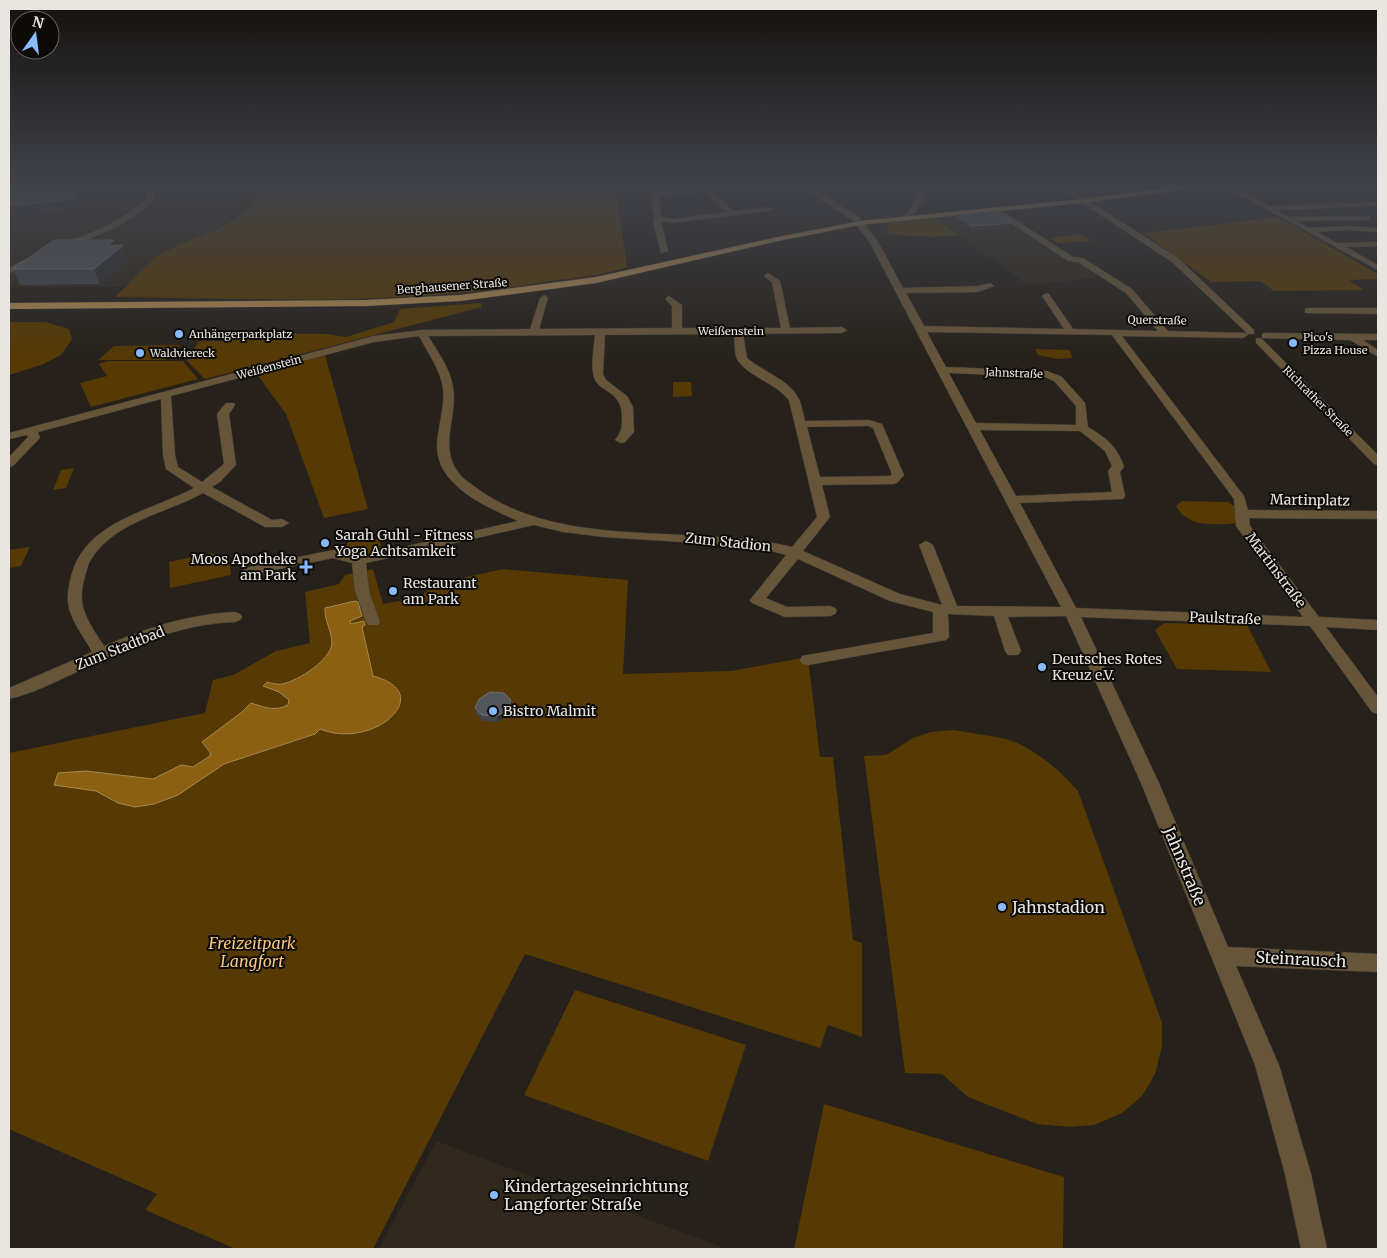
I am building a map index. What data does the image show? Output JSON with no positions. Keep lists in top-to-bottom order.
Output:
{
  "streets": {
    "main road": ["Berghausener Straße"],
    "street": [
      "Querstraße",
      "Weißenstein",
      "Jahnstraße",
      "Richrather Straße",
      "Martinplatz",
      "Zum Stadion",
      "Martinstraße",
      "Paulstraße",
      "Zum Stadtbad",
      "Steinrausch"
    ]
  },
  "crossings": [
    ["Querstraße", "Jahnstraße"],
    ["Querstraße", "Martinstraße"],
    ["Weißenstein", "Zum Stadion"],
    ["Jahnstraße", "Zum Stadion"],
    ["Jahnstraße", "Paulstraße"],
    ["Jahnstraße", "Steinrausch"],
    ["Martinplatz", "Martinstraße"],
    ["Zum Stadion", "Paulstraße"],
    ["Martinstraße", "Paulstraße"]
  ],
  "parks": ["Freizeitpark Langfort"],
  "places": {
    "other": [
      "Anhängerparkplatz",
      "Pico's Pizza House",
      "Waldviereck",
      "Sarah Guhl - Fitness Yoga Achtsamkeit",
      "Restaurant am Park",
      "Deutsches Rotes Kreuz e.V.",
      "Bistro Malmit",
      "Jahnstadion",
      "Kindertageseinrichtung Langforter Straße"
    ],
    "health": ["Moos Apotheke am Park"]
  },
  "north": "top"
}
